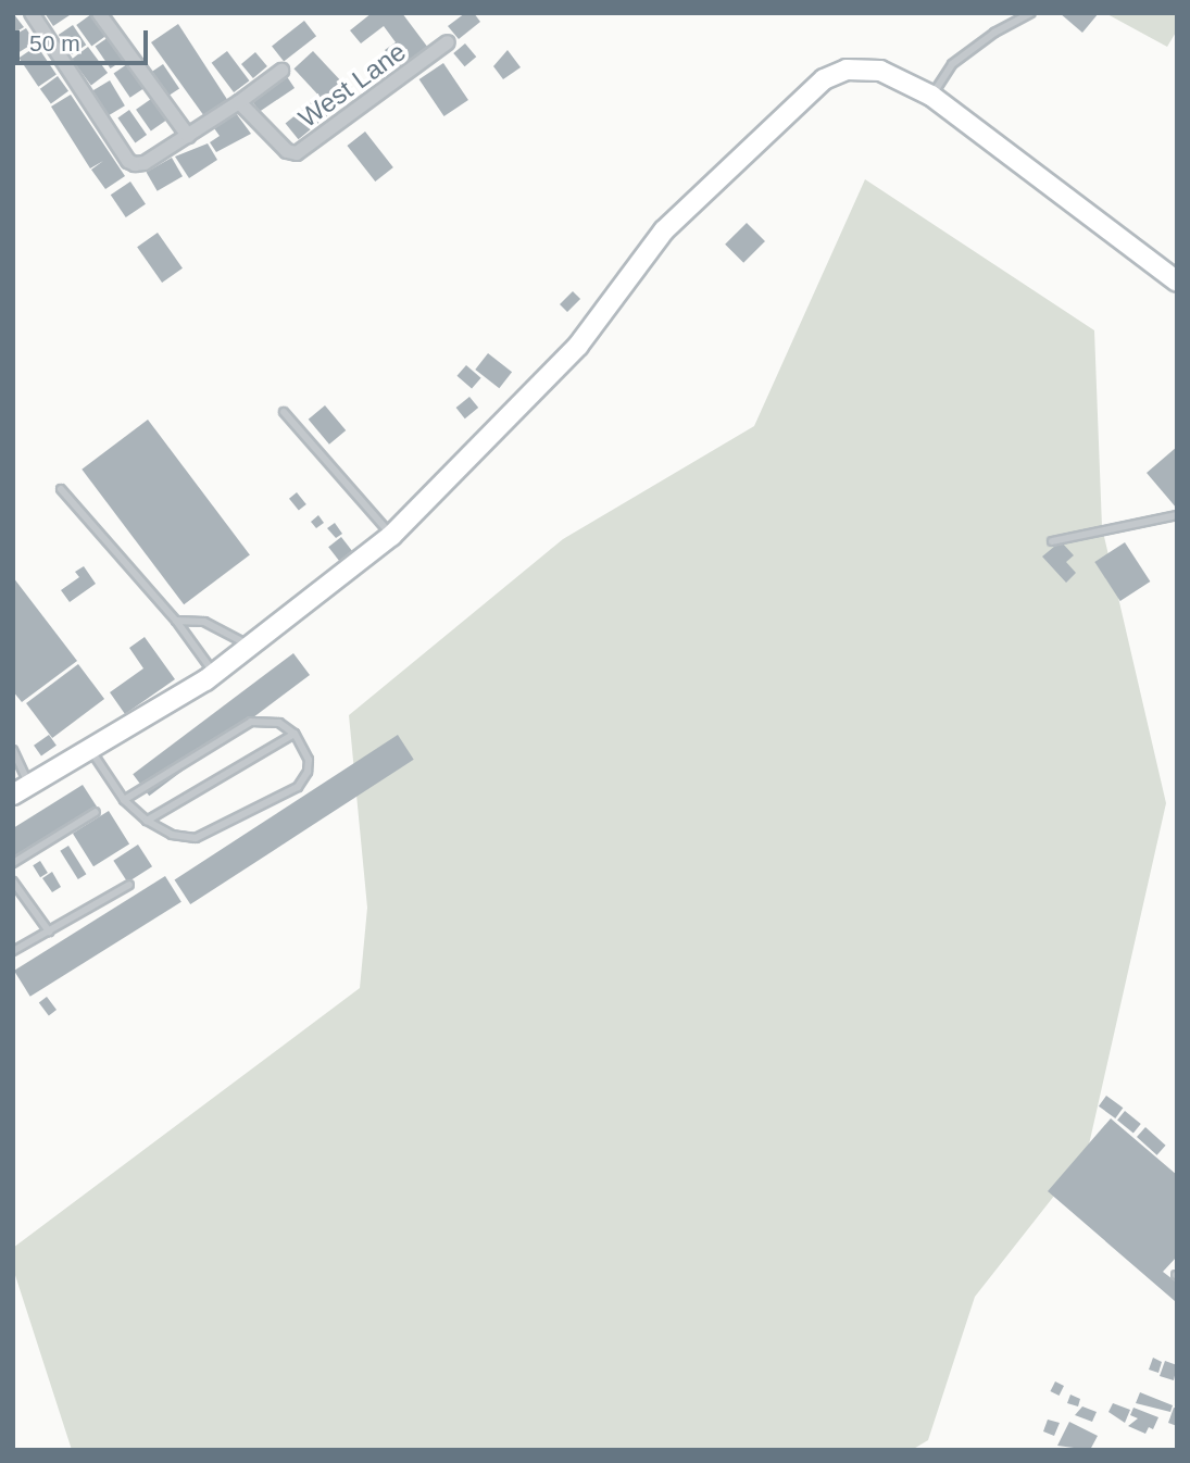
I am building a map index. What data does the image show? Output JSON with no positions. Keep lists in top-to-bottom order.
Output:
{
  "streets": {
    "street": ["West Lane"]
  },
  "scale_bar": "50 m"
}
